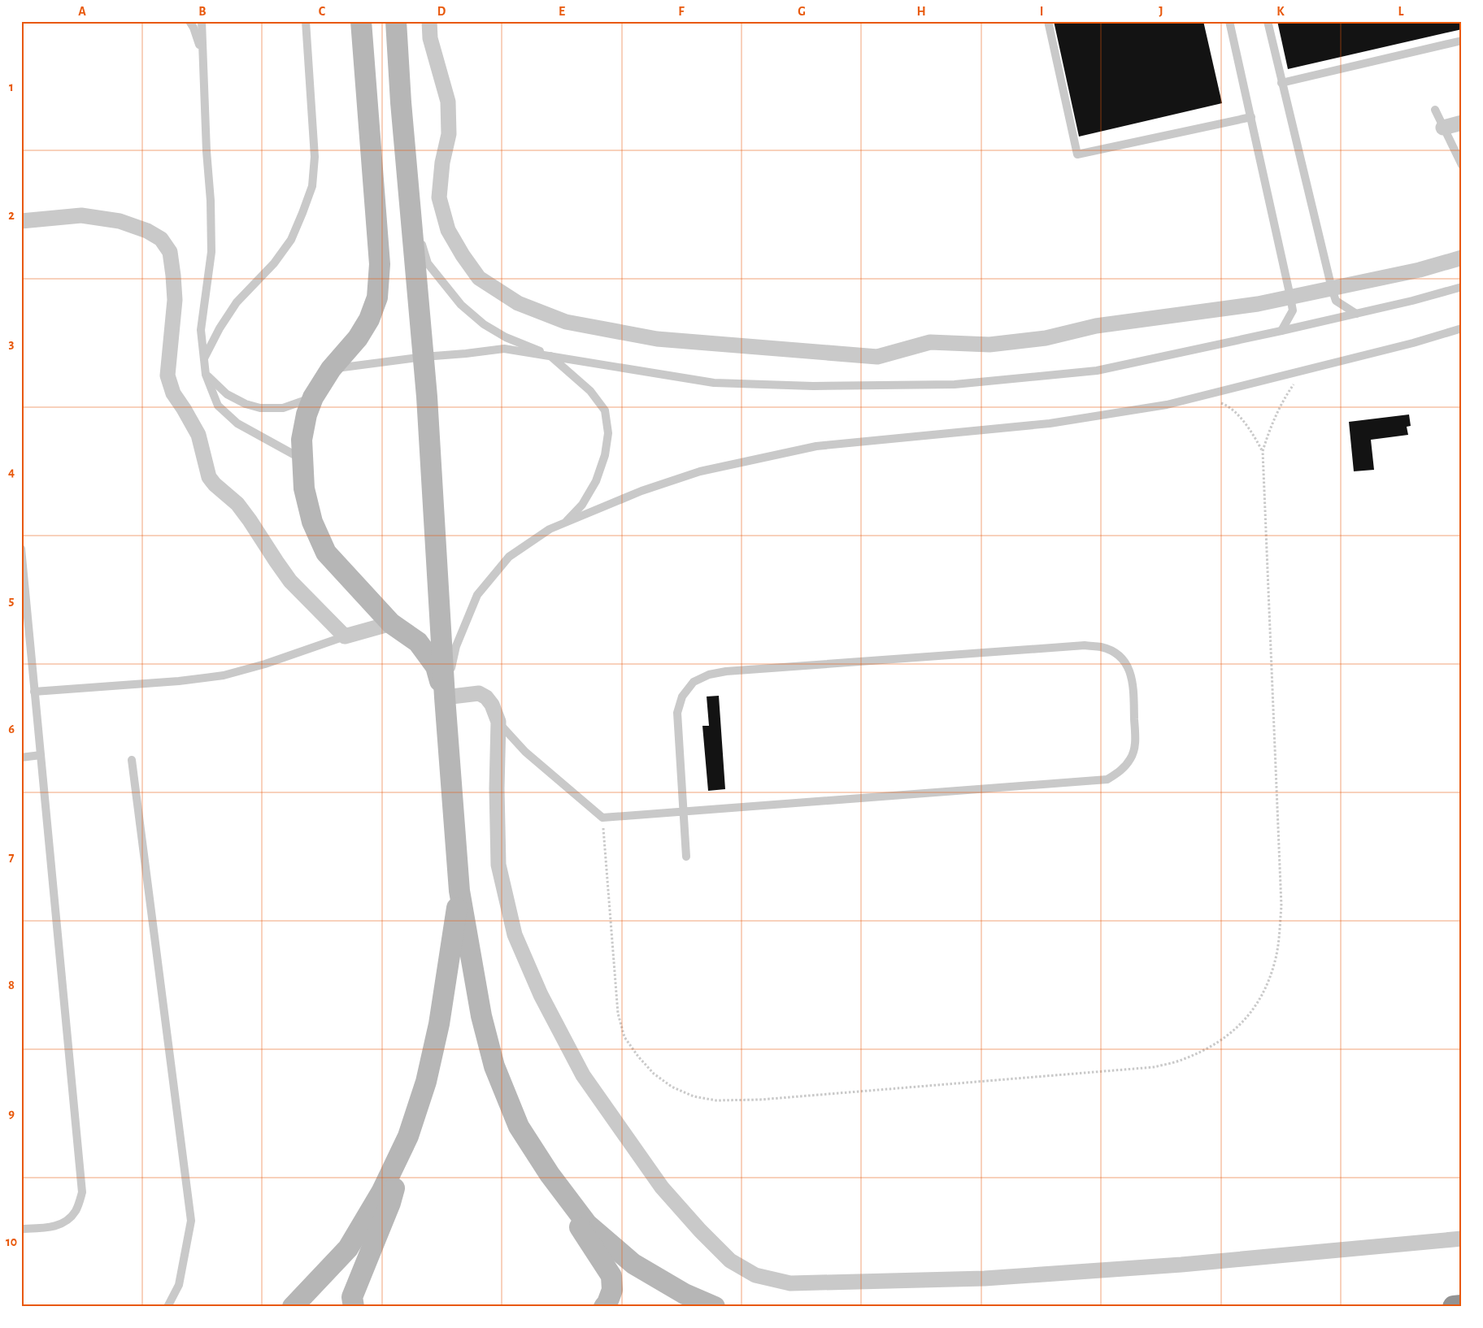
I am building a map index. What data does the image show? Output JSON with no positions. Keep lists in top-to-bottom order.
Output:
{
  "grid": {
    "columns": [
      "A",
      "B",
      "C",
      "D",
      "E",
      "F",
      "G",
      "H",
      "I",
      "J",
      "K",
      "L"
    ],
    "rows": [
      "1",
      "2",
      "3",
      "4",
      "5",
      "6",
      "7",
      "8",
      "9",
      "10"
    ]
  }
}
